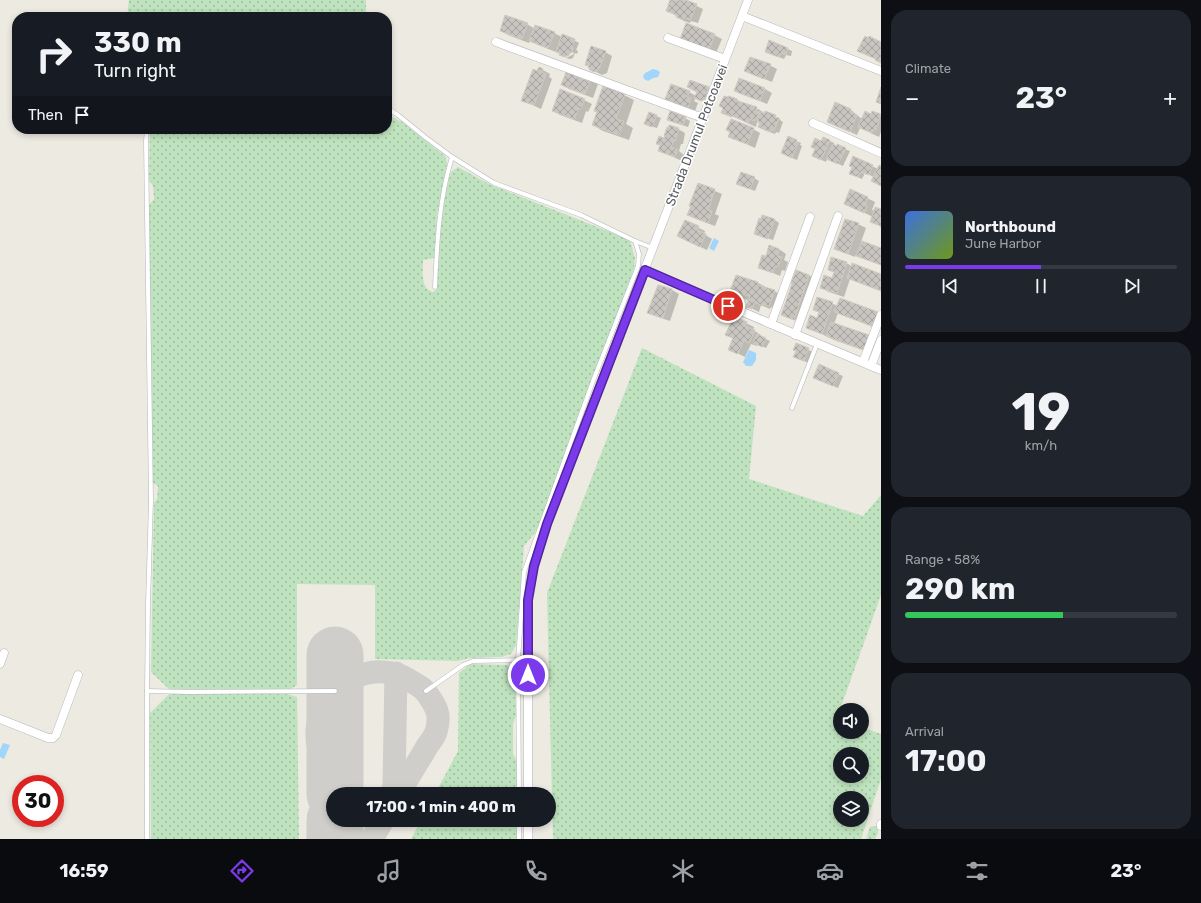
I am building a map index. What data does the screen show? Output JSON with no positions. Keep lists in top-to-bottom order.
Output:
{
  "streets": {
    "street": ["Strada Drumul Potcoavei"]
  },
  "page": {
    "tile": [
      "Climate",
      ["19", "km/h"],
      ["Range · 58%", "290 km"],
      ["Arrival", "17:00"]
    ],
    "turn": ["330 m", "Turn right"],
    "heat": ["−", "23°", "+"],
    "then": "Then",
    "song": ["Northbound", "June Harbor"],
    "limit": "30",
    "trip": "17:00 · 1 min · 400 m",
    "tabs": ["16:59", "23°"]
  }
}
